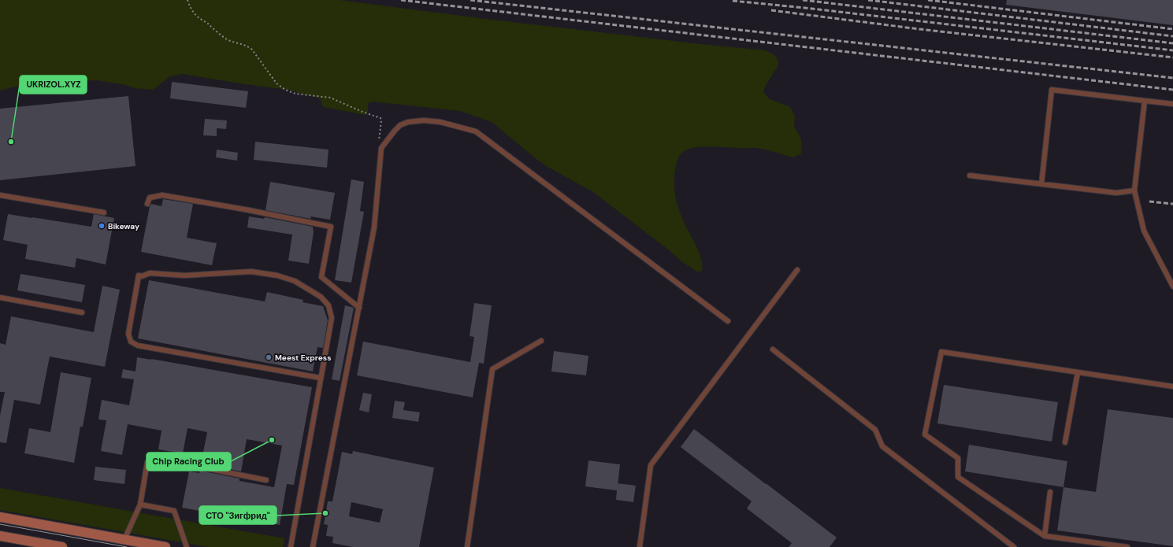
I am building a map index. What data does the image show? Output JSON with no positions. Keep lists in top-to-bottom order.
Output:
{
  "places": [
    "UKRIZOL.XYZ",
    "Bikeway",
    "Meest Express",
    "Chip Racing Club",
    "СТО \"Зигфрид\""
  ]
}
